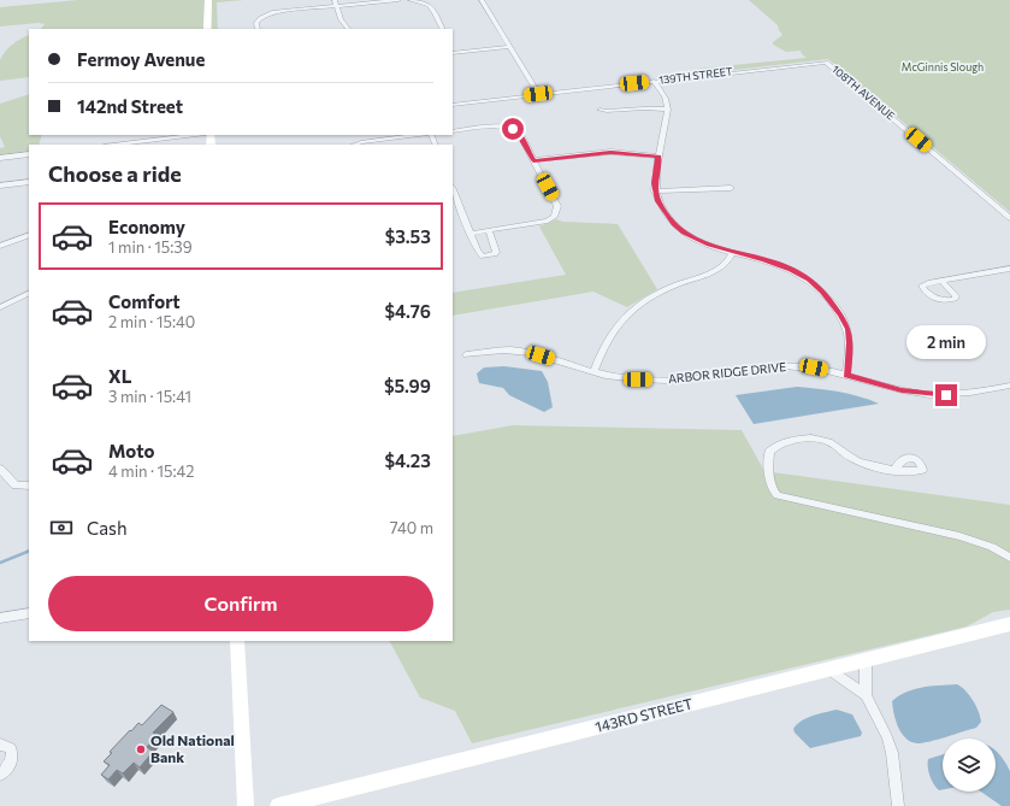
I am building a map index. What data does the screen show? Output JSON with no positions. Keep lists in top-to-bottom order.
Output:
{
  "streets": {
    "main road": ["143RD STREET"],
    "street": ["139TH STREET", "108TH AVENUE", "ARBOR RIDGE DRIVE"]
  },
  "crossings": [
    ["139TH STREET", "108TH AVENUE"]
  ],
  "parks": ["McGinnis Slough"],
  "places": ["Old National Bank"],
  "page": {
    "banner": ["Fermoy Avenue", "142nd Street"],
    "heading": "Choose a ride",
    "list": [
      {
        "name": "Economy",
        "note": "1 min · 15:39",
        "value": "$3.53"
      },
      {
        "name": "Comfort",
        "note": "2 min · 15:40",
        "value": "$4.76"
      },
      {
        "name": "XL",
        "note": "3 min · 15:41",
        "value": "$5.99"
      },
      {
        "name": "Moto",
        "note": "4 min · 15:42",
        "value": "$4.23"
      }
    ],
    "bubble": "2 min",
    "pay": ["Cash", "740 m"],
    "buttons": "Confirm"
  }
}
